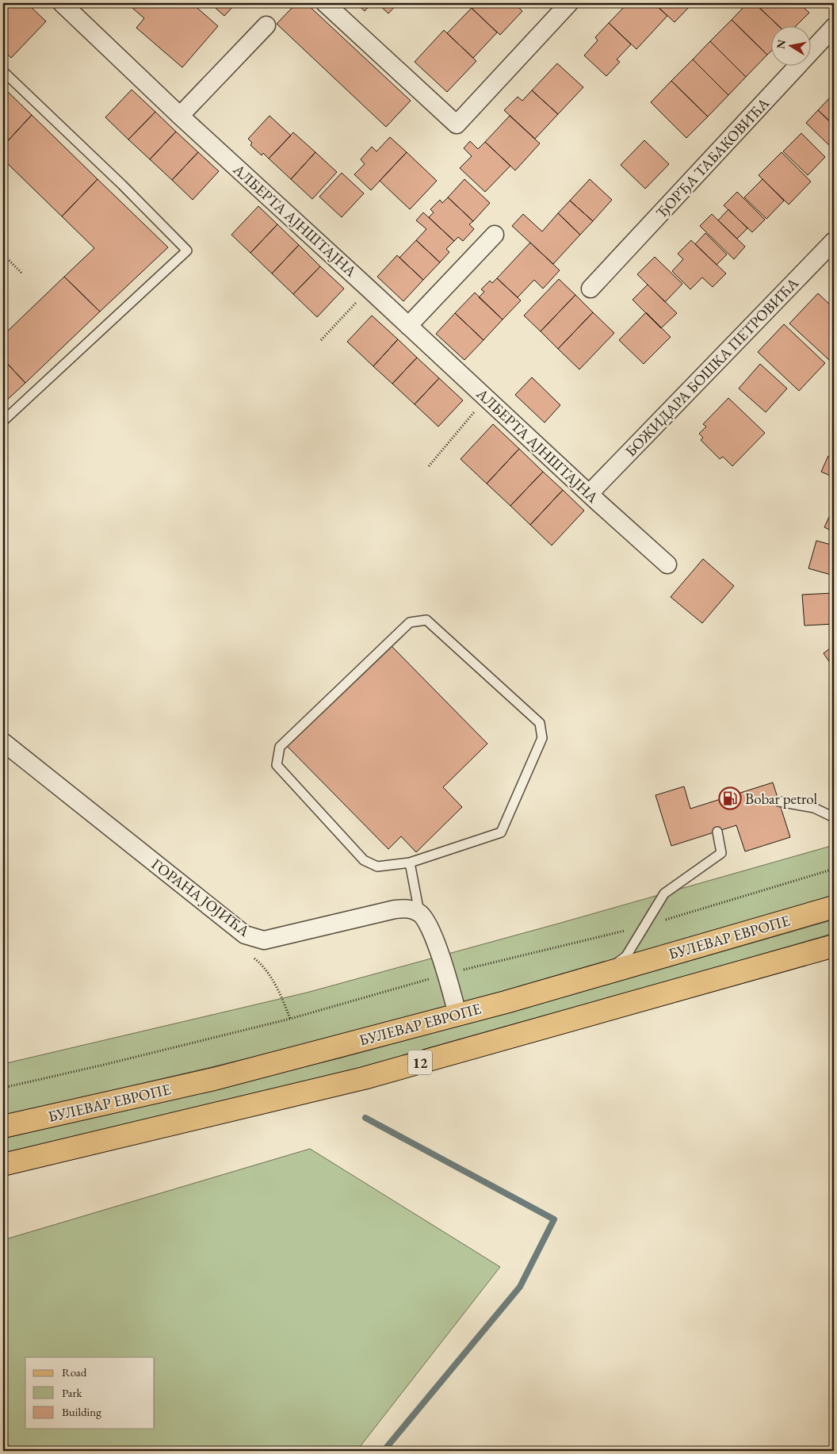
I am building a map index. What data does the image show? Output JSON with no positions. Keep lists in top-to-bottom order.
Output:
{
  "streets": {
    "main road": ["БУЛЕВАР ЕВРОПЕ", "12"],
    "street": [
      "ЂОРЂА ТАБАКОВИЋА",
      "АЛБЕРТА АЈНШТАЈНА",
      "БОЖИДАРА БОШКА ПЕТРОВИЋА",
      "ГОРАНА ЈОЈИЋА"
    ]
  },
  "crossings": [
    ["АЛБЕРТА АЈНШТАЈНА", "БОЖИДАРА БОШКА ПЕТРОВИЋА"]
  ],
  "places": {
    "fuel station": ["Bobar petrol"]
  },
  "legend": ["Road", "Park", "Building"],
  "north": "left"
}
